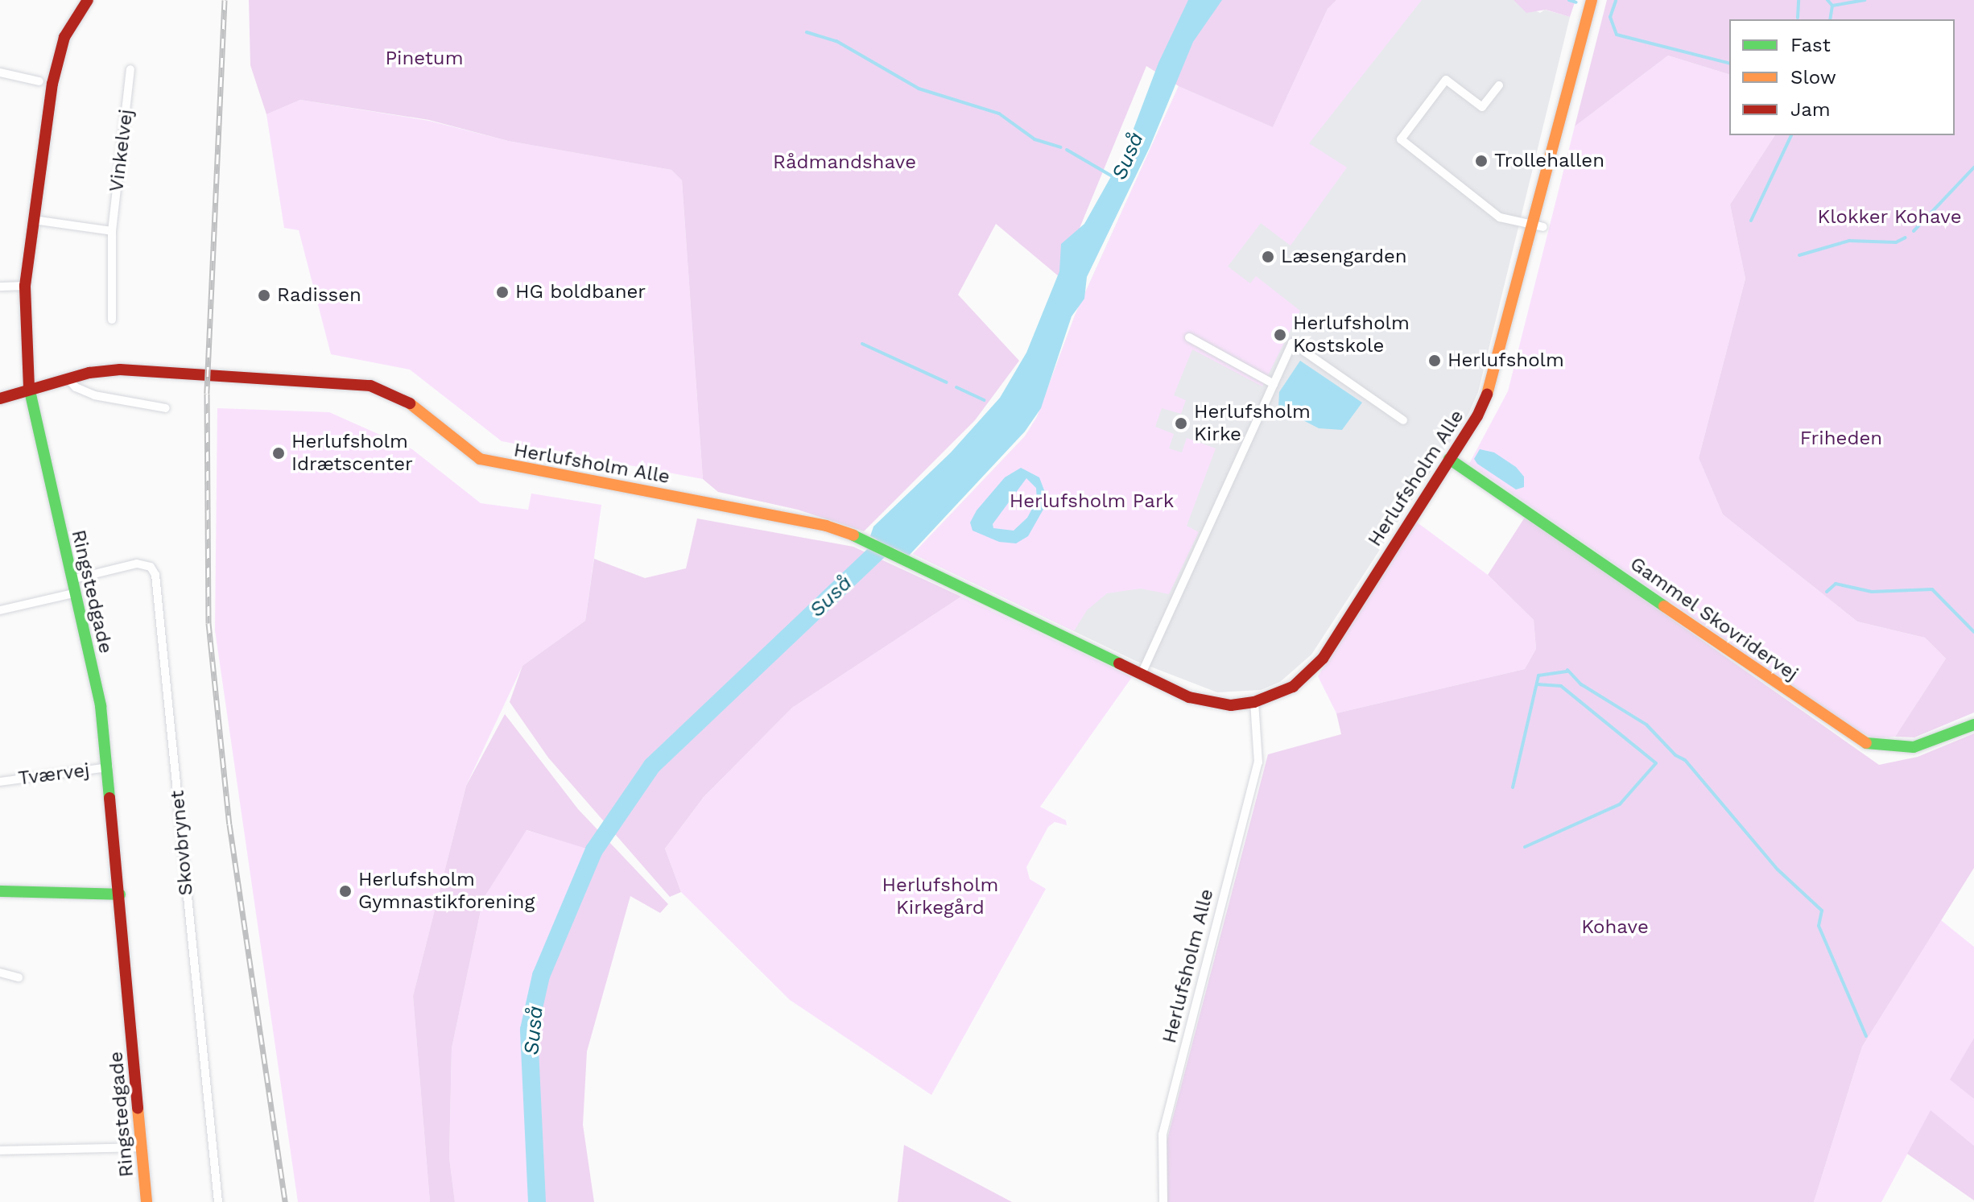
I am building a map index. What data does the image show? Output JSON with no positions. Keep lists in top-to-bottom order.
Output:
{
  "streets": {
    "street": [
      "Vinkelvej",
      "Herlufsholm Alle",
      "Ringstedgade",
      "Gammel Skovridervej",
      "Tværvej",
      "Skovbrynet"
    ]
  },
  "crossings": [
    ["Herlufsholm Alle", "Ringstedgade"],
    ["Herlufsholm Alle", "Gammel Skovridervej"],
    ["Ringstedgade", "Tværvej"],
    ["Ringstedgade", "Skovbrynet"]
  ],
  "water": ["Suså"],
  "parks": [
    "Pinetum",
    "Rådmandshave",
    "Klokker Kohave",
    "Friheden",
    "Herlufsholm Park",
    "Herlufsholm Kirkegård",
    "Kohave"
  ],
  "places": [
    "Trollehallen",
    "Læsengarden",
    "HG boldbaner",
    "Radissen",
    "Herlufsholm Kostskole",
    "Herlufsholm",
    "Herlufsholm Kirke",
    "Herlufsholm Idrætscenter",
    "Herlufsholm Gymnastikforening"
  ],
  "legend": ["Fast", "Slow", "Jam"]
}
